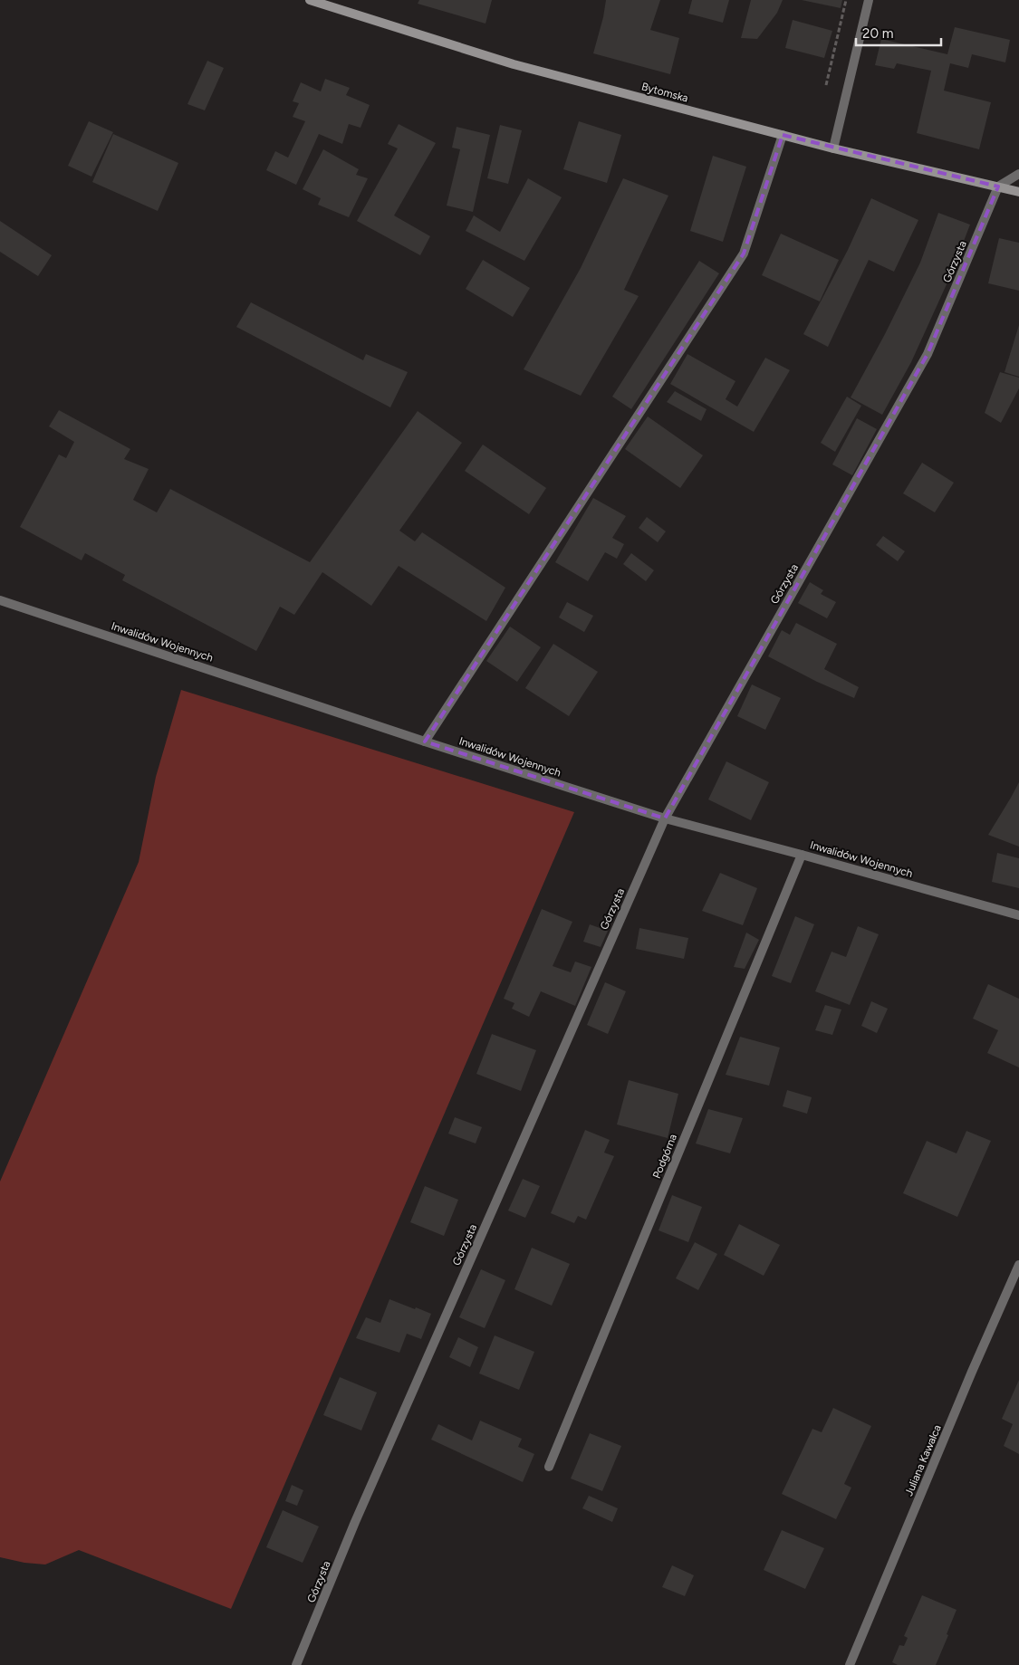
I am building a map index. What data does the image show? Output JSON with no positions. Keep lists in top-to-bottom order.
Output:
{
  "streets": {
    "street": [
      "Bytomska",
      "Górzysta",
      "Inwalidów Wojennych",
      "Podgórna",
      "Juliana Kawalca"
    ]
  },
  "crossings": [
    ["Bytomska", "Górzysta"],
    ["Górzysta", "Inwalidów Wojennych"],
    ["Inwalidów Wojennych", "Podgórna"]
  ],
  "scale_bar": "20 m"
}
